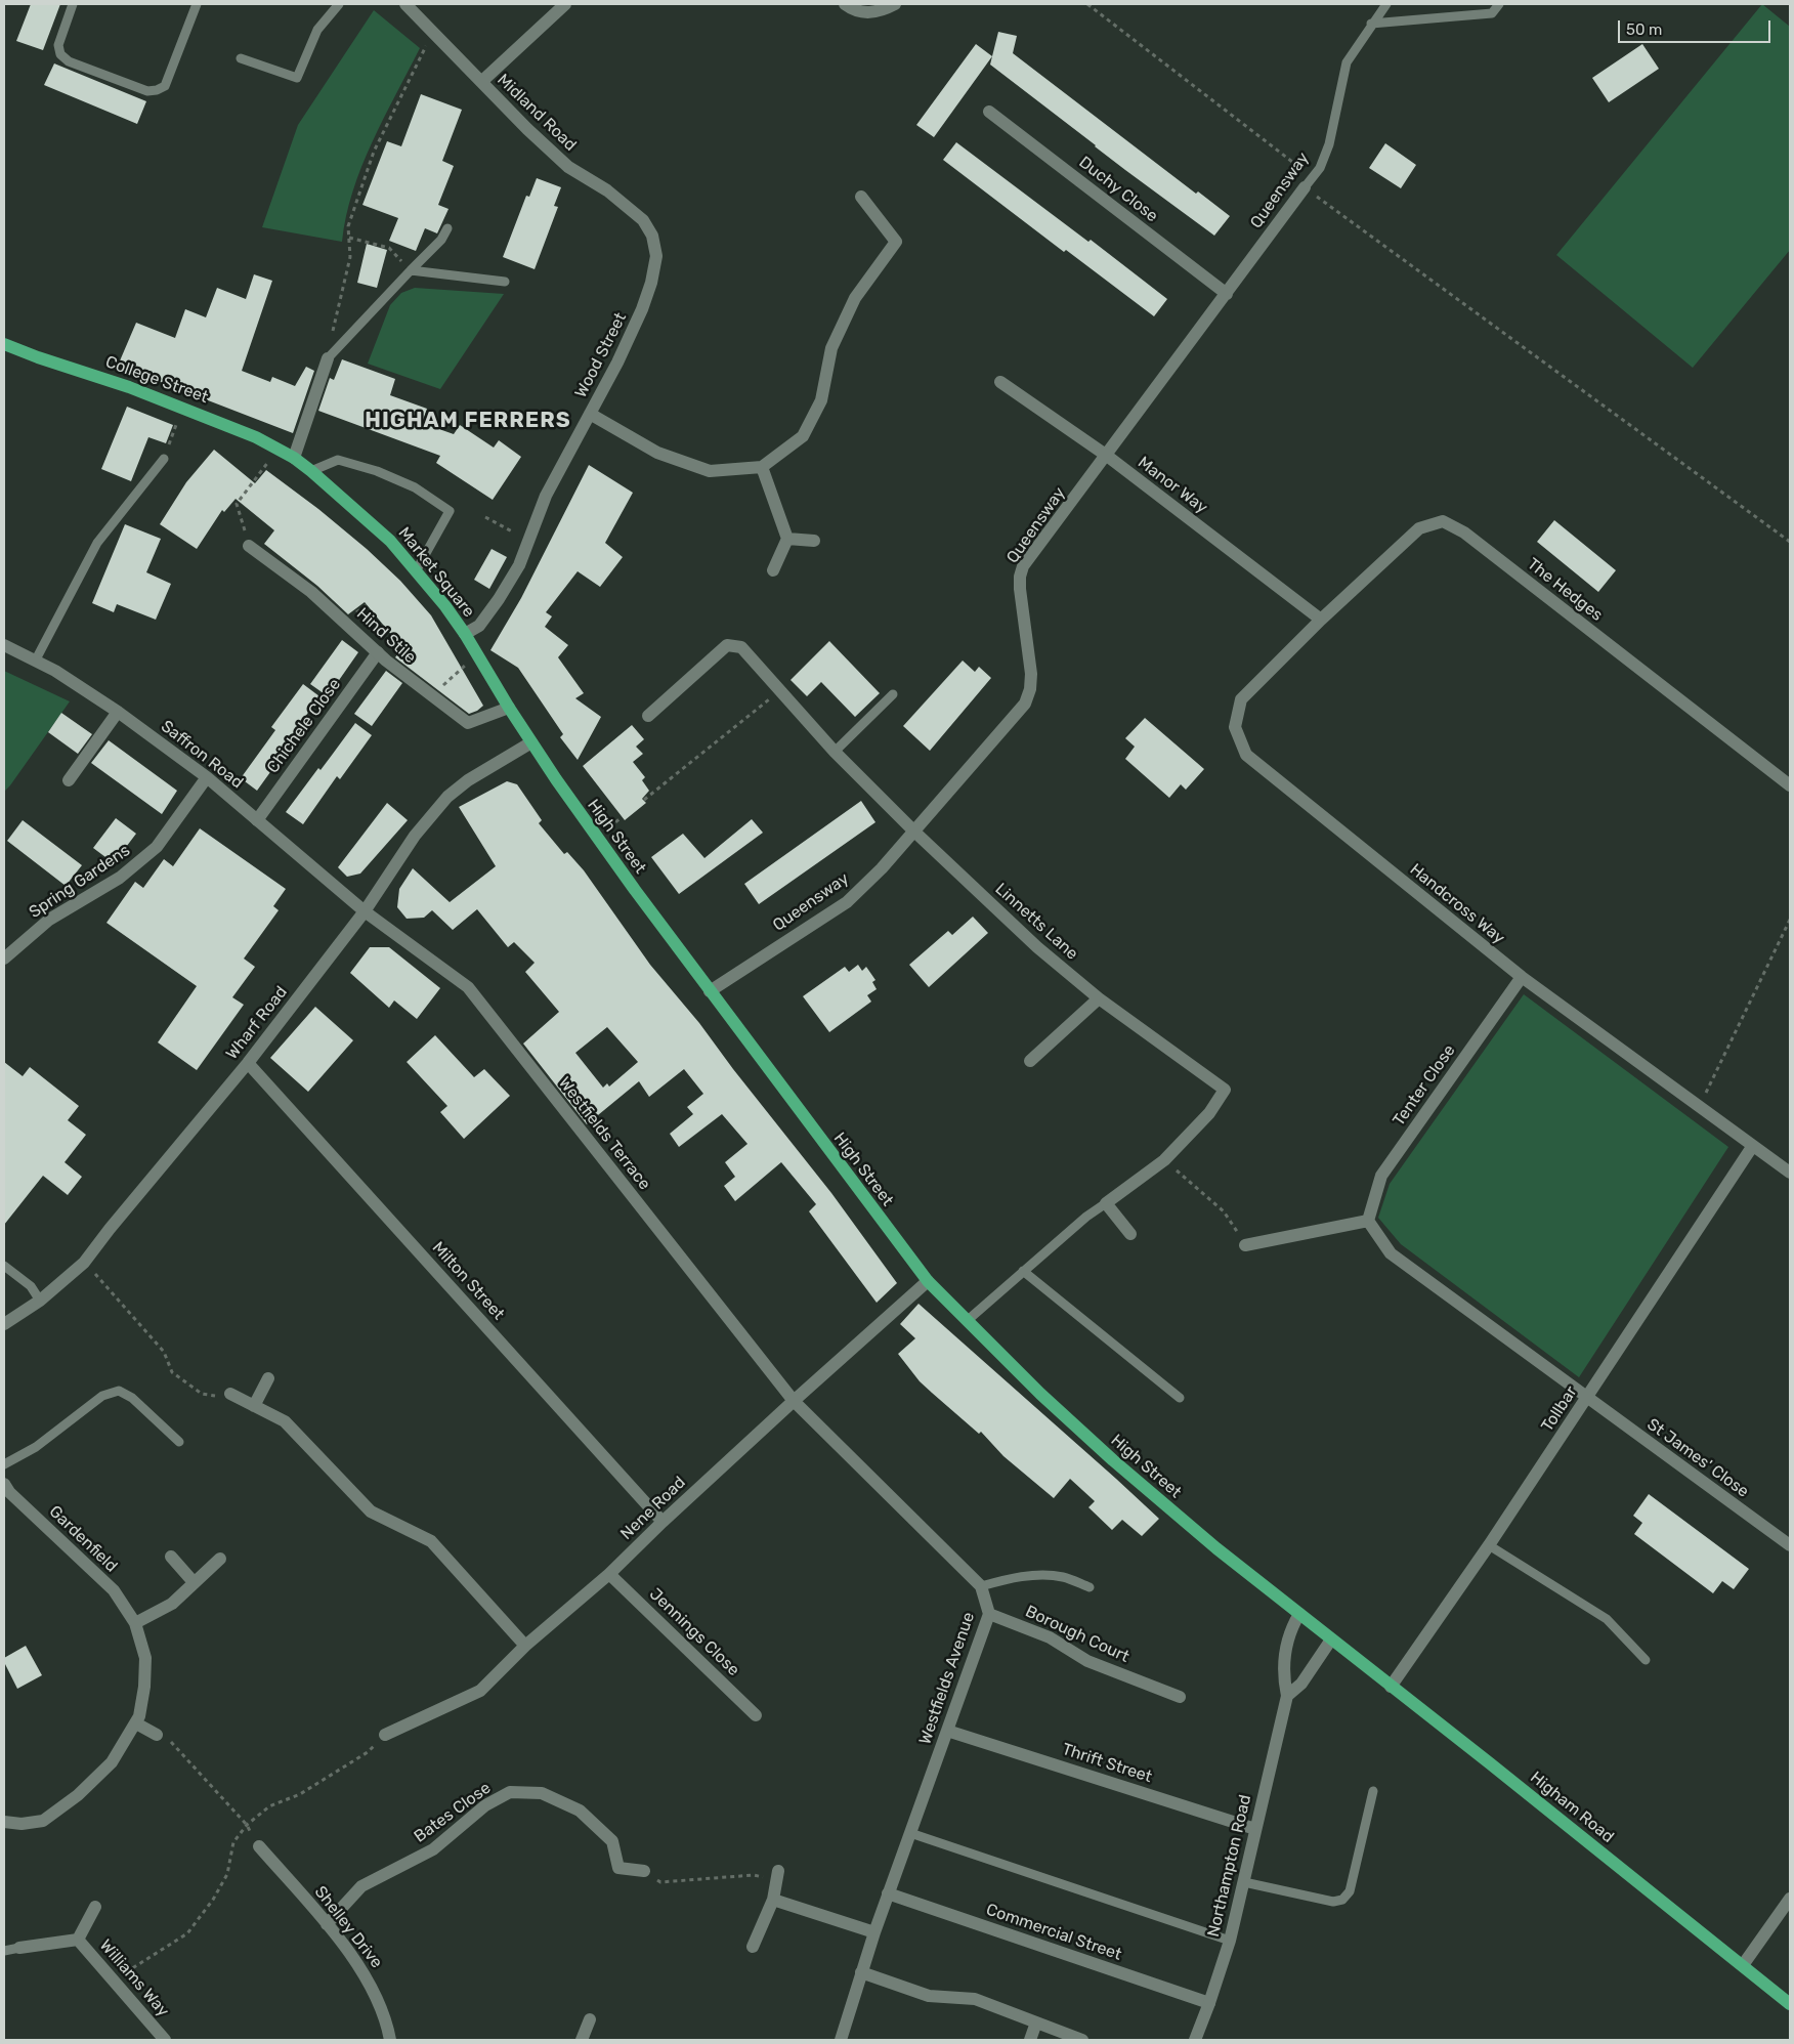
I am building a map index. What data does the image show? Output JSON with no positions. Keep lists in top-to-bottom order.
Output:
{
  "streets": {
    "main road": [
      "College Street",
      "Market Square",
      "High Street",
      "Higham Road"
    ],
    "street": [
      "Midland Road",
      "Duchy Close",
      "Queensway",
      "Wood Street",
      "Manor Way",
      "The Hedges",
      "Hind Stile",
      "Chichele Close",
      "Saffron Road",
      "Spring Gardens",
      "Handcross Way",
      "Linnetts Lane",
      "Wharf Road",
      "Tenter Close",
      "Westfields Terrace",
      "Milton Street",
      "Tollbar",
      "St James' Close",
      "Nene Road",
      "Gardenfield",
      "Jennings Close",
      "Borough Court",
      "Westfields Avenue",
      "Thrift Street",
      "Bates Close",
      "Northampton Road",
      "Shelley Drive",
      "Commercial Street",
      "Williams Way"
    ]
  },
  "crossings": [
    ["Midland Road", "Wood Street"],
    ["Duchy Close", "Queensway"],
    ["Queensway", "Manor Way"],
    ["Queensway", "High Street"],
    ["Queensway", "Linnetts Lane"],
    ["Wood Street", "Market Square"],
    ["College Street", "Market Square"],
    ["Manor Way", "The Hedges"],
    ["Manor Way", "Handcross Way"],
    ["Market Square", "High Street"],
    ["The Hedges", "Handcross Way"],
    ["Hind Stile", "Chichele Close"],
    ["Hind Stile", "High Street"],
    ["Chichele Close", "Saffron Road"],
    ["Saffron Road", "Spring Gardens"],
    ["Saffron Road", "Wharf Road"],
    ["Saffron Road", "Westfields Terrace"],
    ["High Street", "Linnetts Lane"],
    ["High Street", "Wharf Road"],
    ["High Street", "Nene Road"],
    ["High Street", "Higham Road"],
    ["Handcross Way", "Tenter Close"],
    ["Handcross Way", "Tollbar"],
    ["Wharf Road", "Westfields Terrace"],
    ["Wharf Road", "Milton Street"],
    ["Westfields Terrace", "Nene Road"],
    ["Westfields Terrace", "Westfields Avenue"],
    ["Milton Street", "Nene Road"],
    ["Tollbar", "St James' Close"],
    ["Tollbar", "Higham Road"],
    ["Nene Road", "Jennings Close"],
    ["Nene Road", "Westfields Avenue"],
    ["Borough Court", "Westfields Avenue"],
    ["Westfields Avenue", "Thrift Street"],
    ["Westfields Avenue", "Commercial Street"],
    ["Thrift Street", "Northampton Road"],
    ["Bates Close", "Shelley Drive"],
    ["Northampton Road", "Commercial Street"]
  ],
  "districts": ["HIGHAM FERRERS"],
  "scale_bar": "50 m"
}
